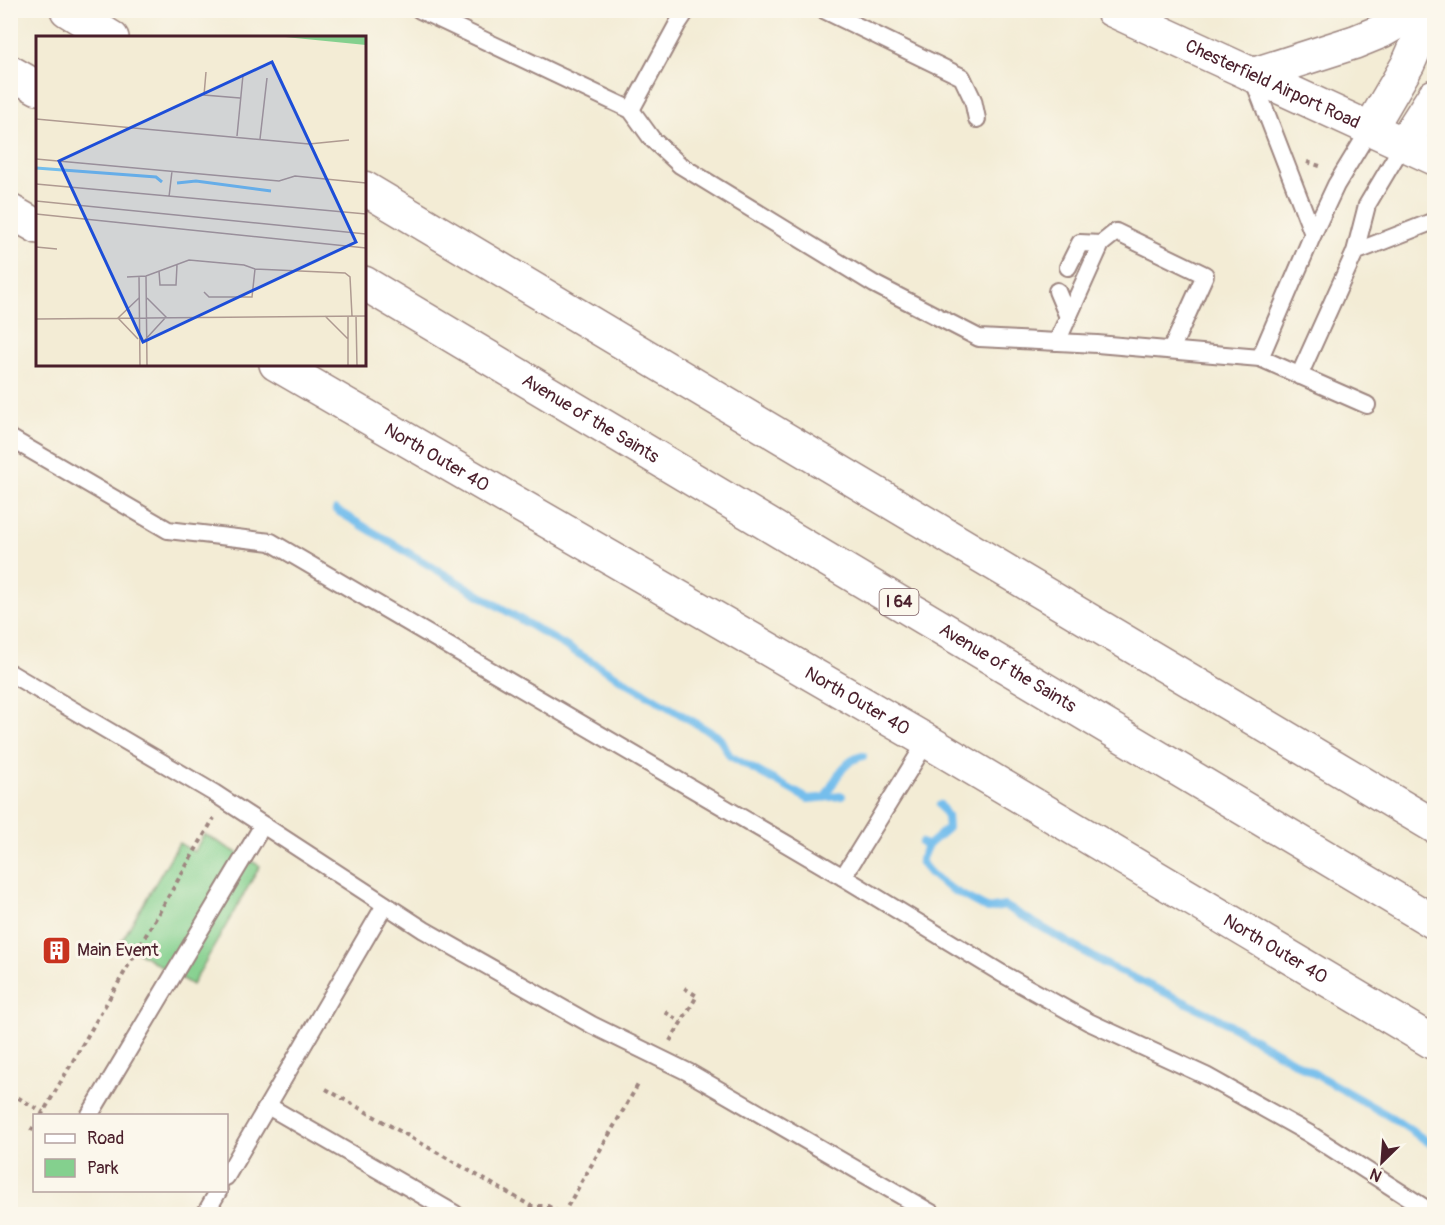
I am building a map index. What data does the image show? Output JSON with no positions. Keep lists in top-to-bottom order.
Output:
{
  "streets": {
    "main road": [
      "Chesterfield Airport Road",
      "Avenue of the Saints",
      "North Outer 40",
      "I 64"
    ]
  },
  "places": {
    "building": ["Main Event"]
  },
  "legend": ["Road", "Park"],
  "north": "bottom left"
}
